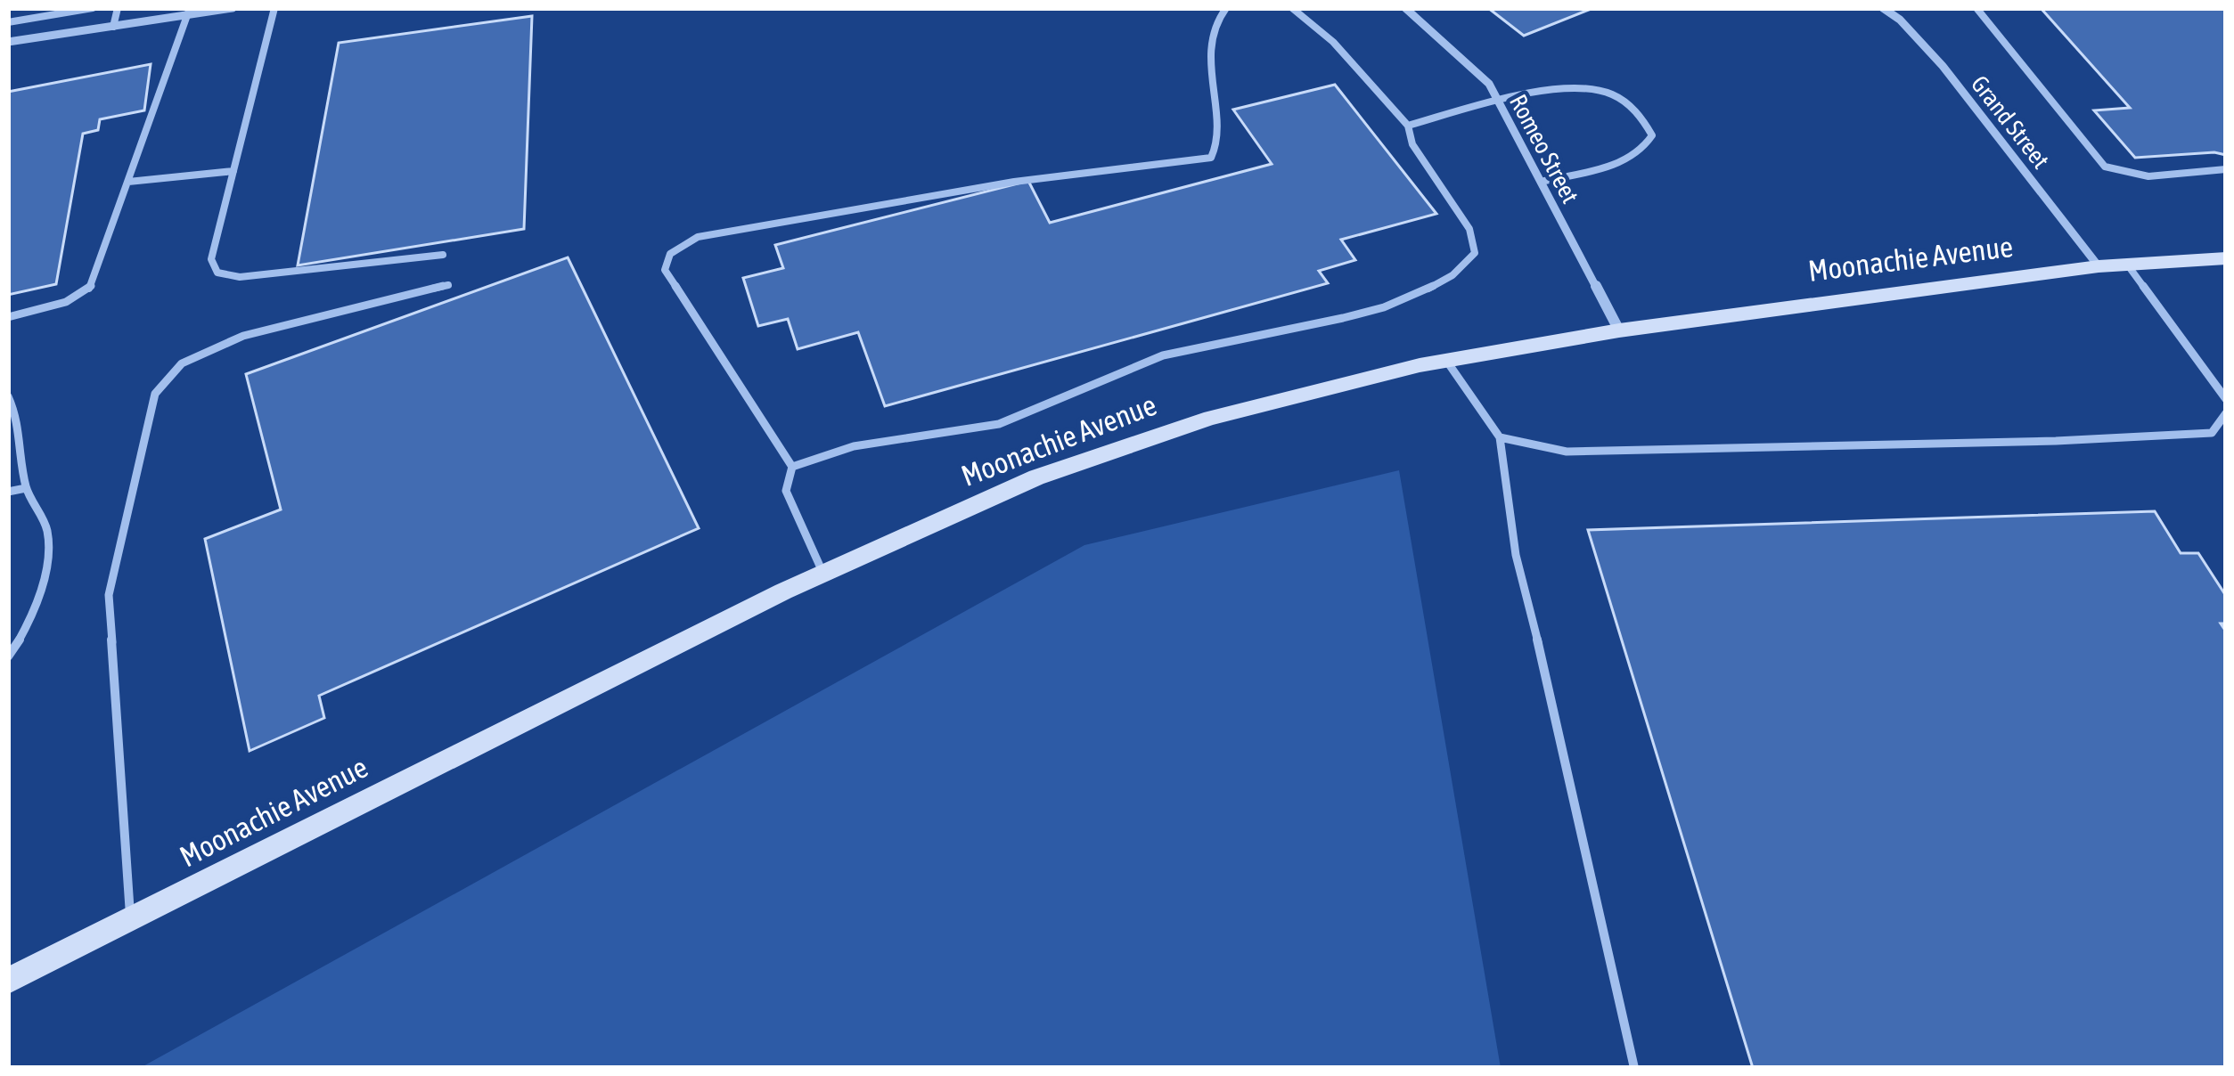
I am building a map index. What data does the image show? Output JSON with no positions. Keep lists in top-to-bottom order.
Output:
{
  "streets": {
    "main road": ["Moonachie Avenue"],
    "street": ["Grand Street", "Romeo Street"]
  },
  "crossings": [
    ["Grand Street", "Moonachie Avenue"],
    ["Romeo Street", "Moonachie Avenue"]
  ]
}
